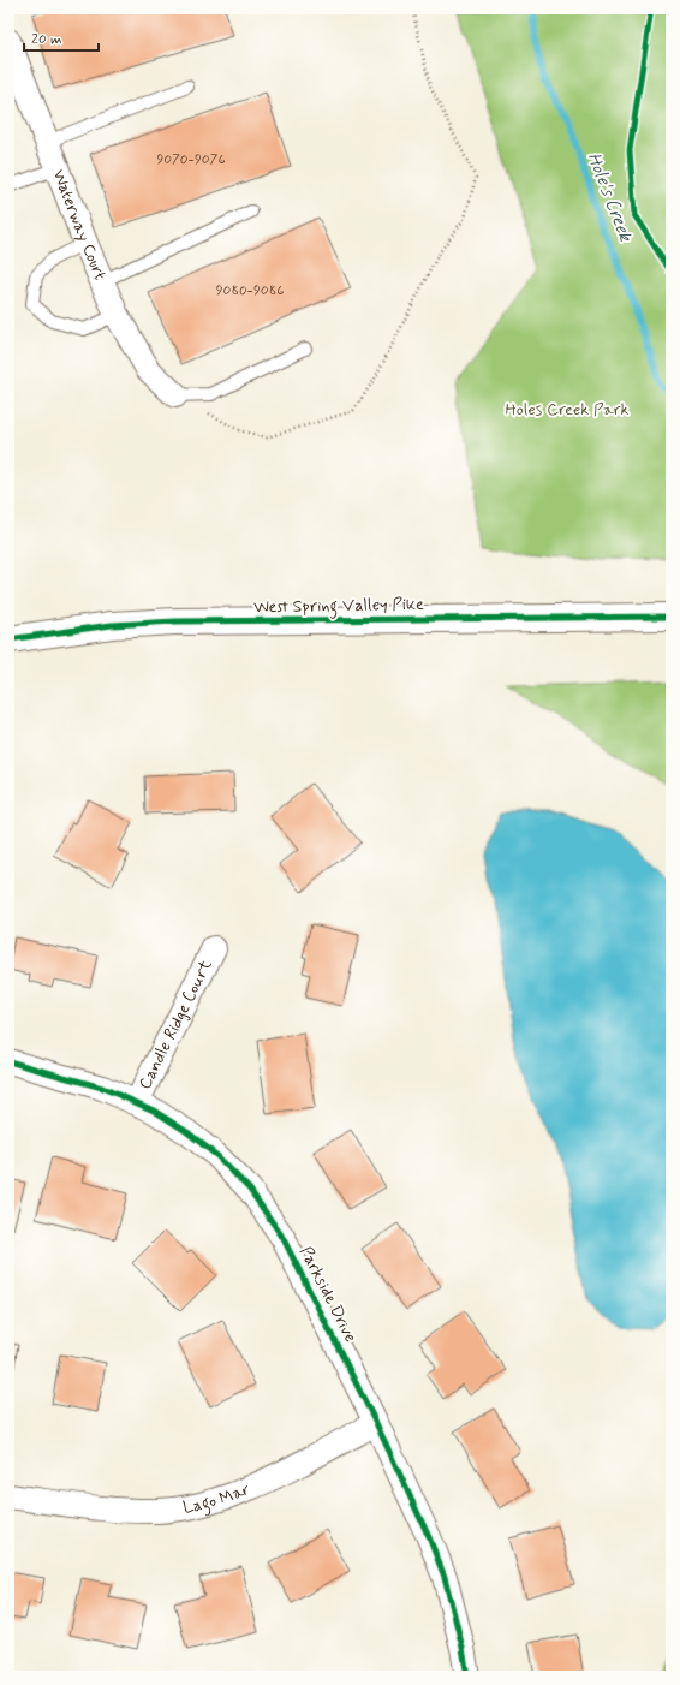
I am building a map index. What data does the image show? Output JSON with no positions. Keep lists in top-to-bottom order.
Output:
{
  "streets": {
    "street": [
      "Waterway Court",
      "West Spring Valley Pike",
      "Candle Ridge Court",
      "Parkside Drive",
      "Lago Mar"
    ]
  },
  "crossings": [
    ["Candle Ridge Court", "Parkside Drive"],
    ["Parkside Drive", "Lago Mar"]
  ],
  "water": ["Hole's Creek"],
  "parks": ["Holes Creek Park"],
  "house_numbers": ["9070-9076", "9080-9086"],
  "scale_bar": "20 m"
}
